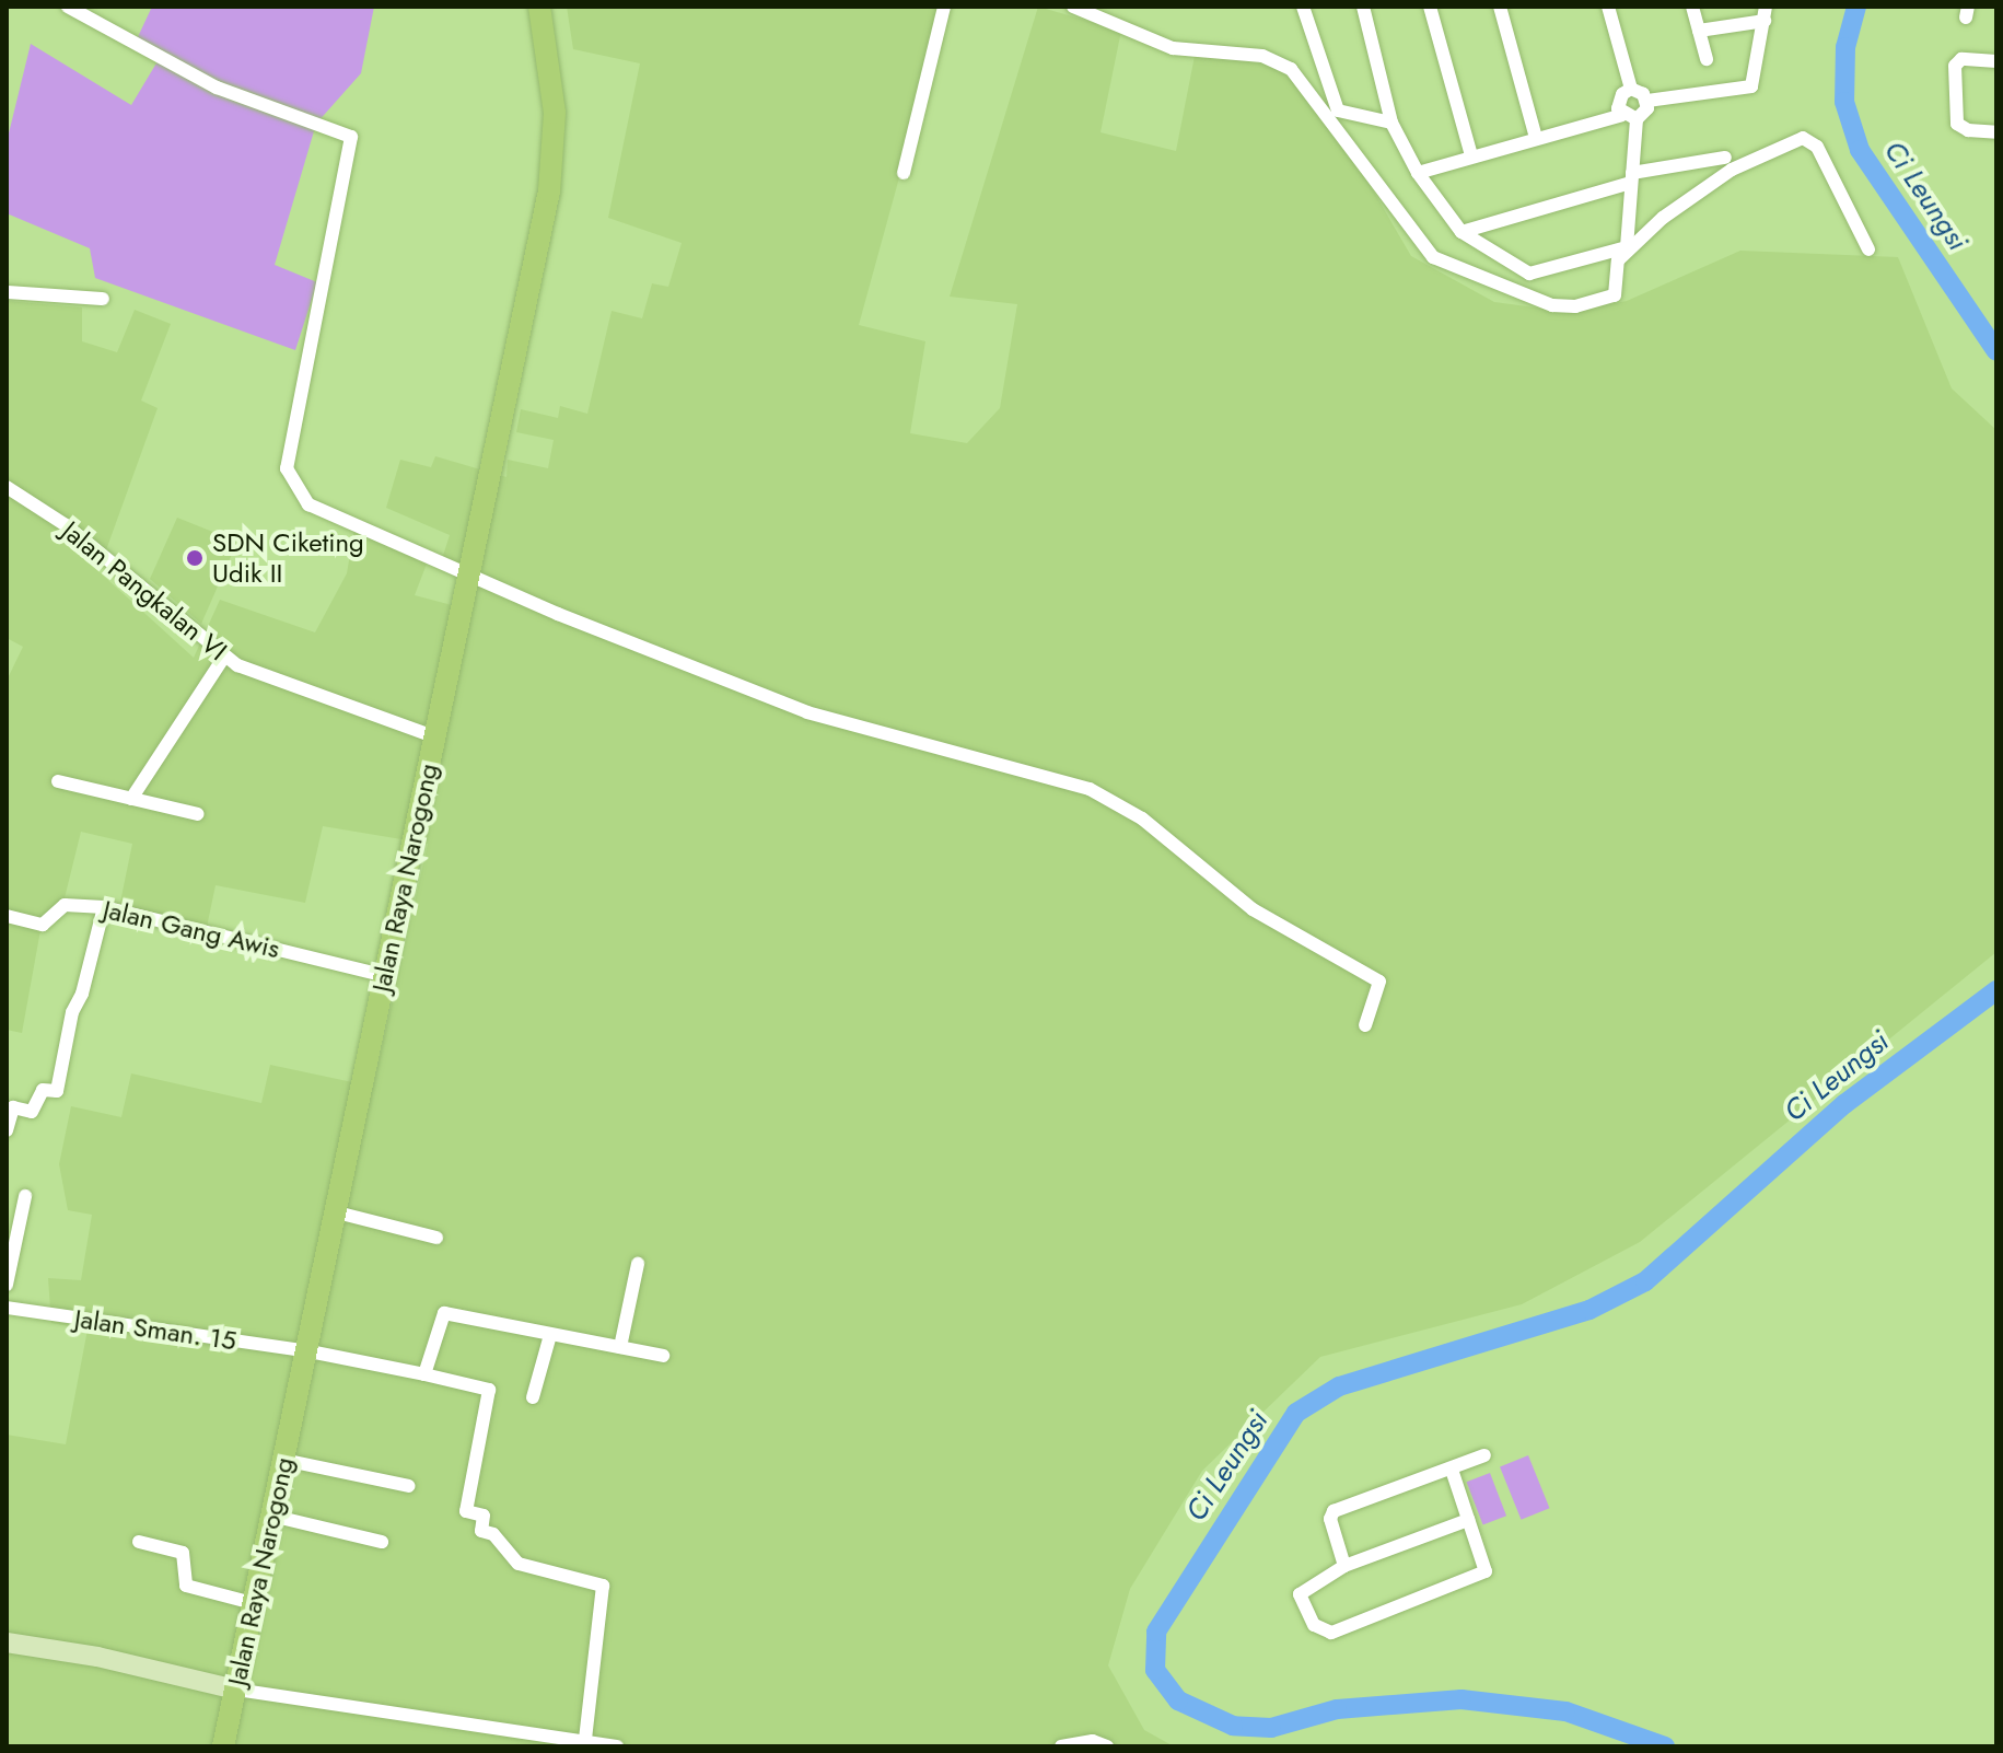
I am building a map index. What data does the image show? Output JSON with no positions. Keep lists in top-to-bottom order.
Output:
{
  "streets": {
    "main road": ["Jalan Raya Narogong"],
    "street": ["Jalan Pangkalan VI", "Jalan Gang Awis", "Jalan Sman. 15"]
  },
  "crossings": [
    ["Jalan Pangkalan VI", "Jalan Raya Narogong"],
    ["Jalan Raya Narogong", "Jalan Gang Awis"],
    ["Jalan Raya Narogong", "Jalan Sman. 15"]
  ],
  "water": ["Ci Leungsi"],
  "places": ["SDN Ciketing Udik II"]
}
